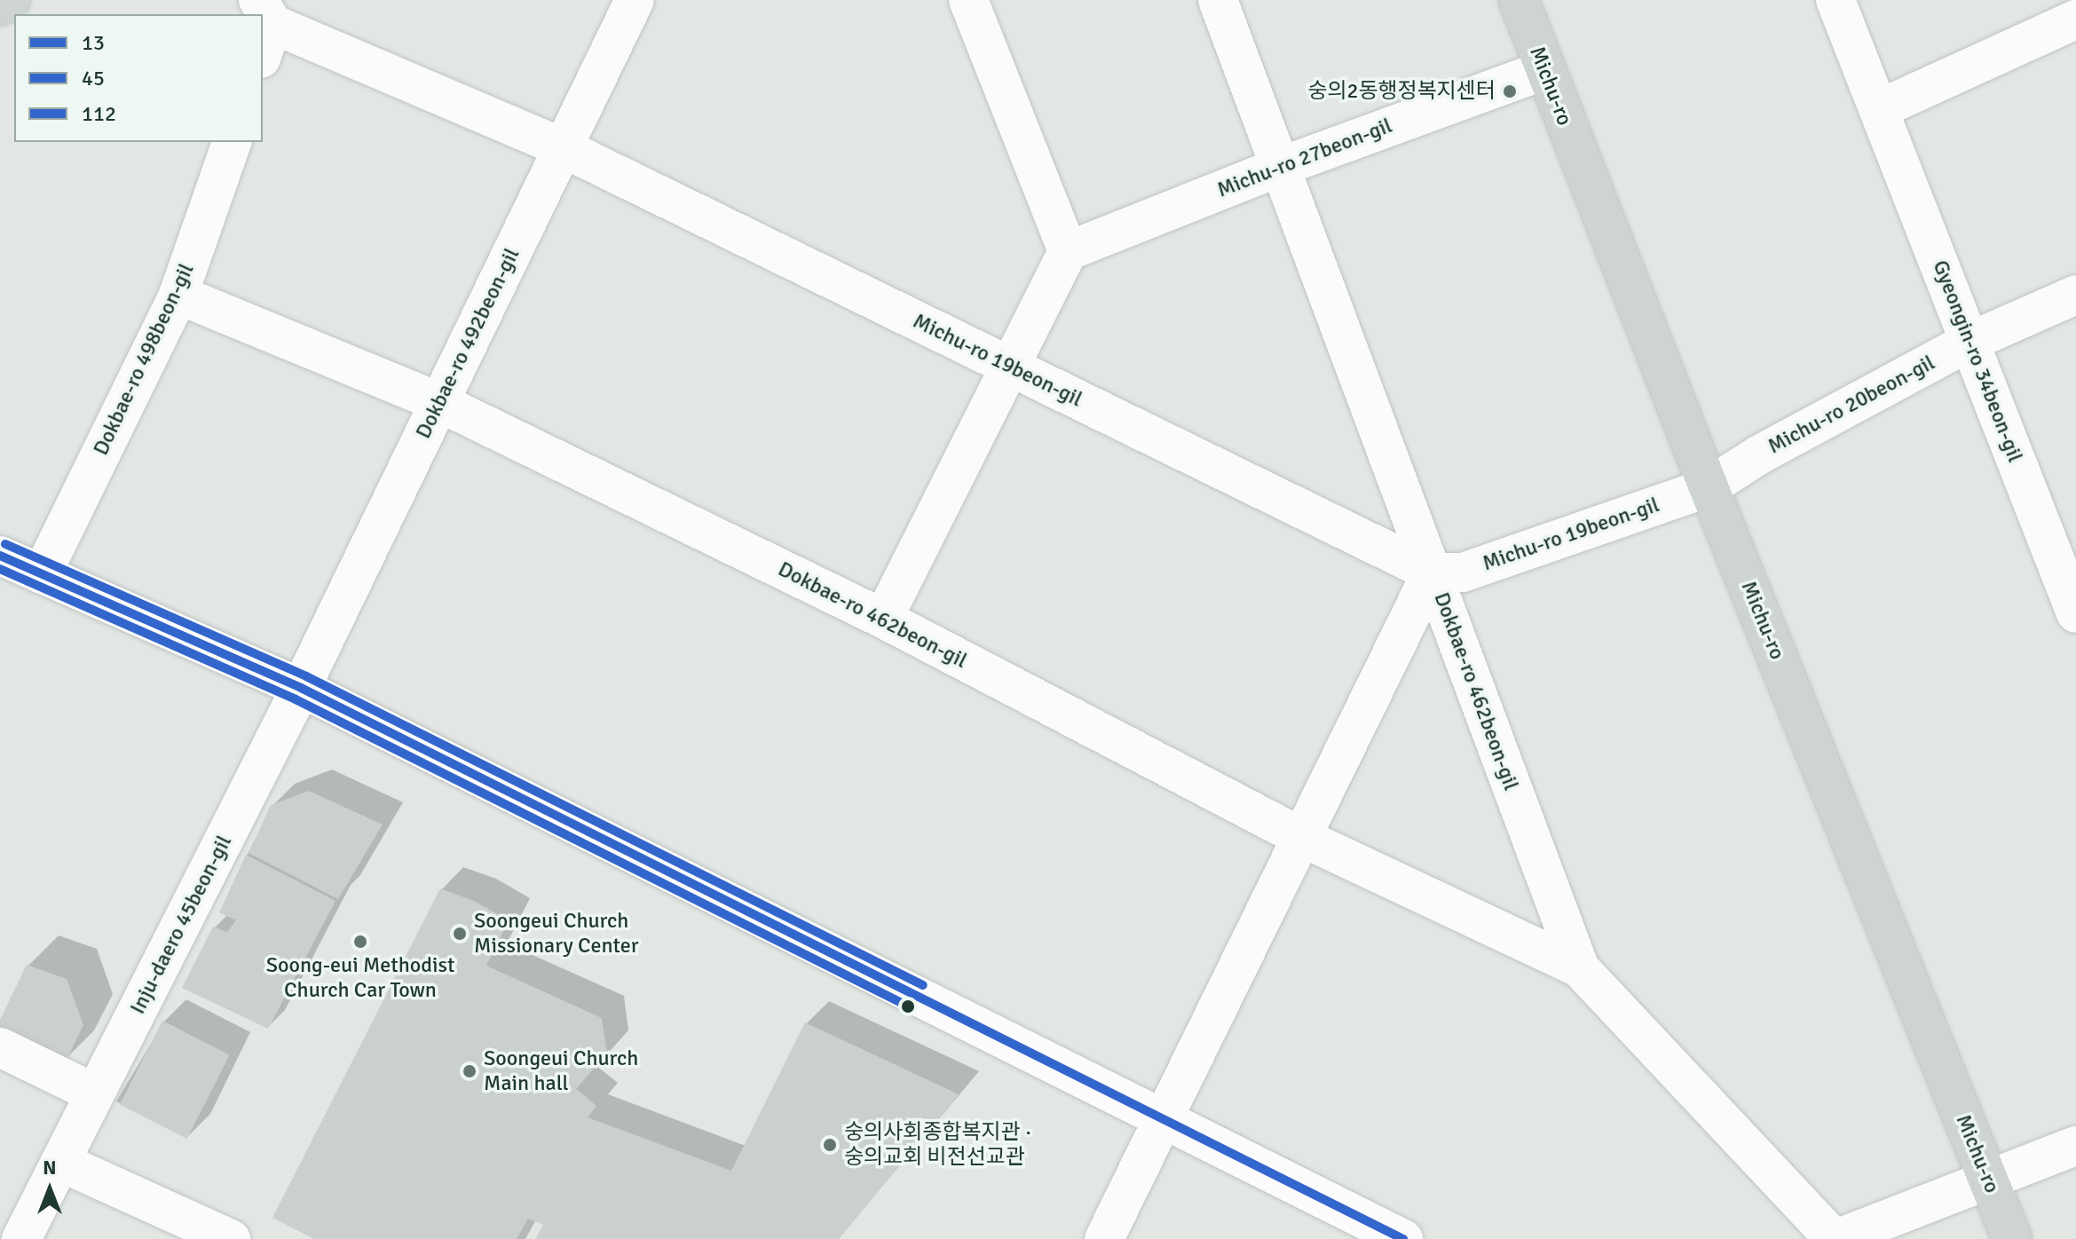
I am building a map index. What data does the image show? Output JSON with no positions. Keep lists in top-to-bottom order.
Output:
{
  "streets": {
    "main road": ["Michu-ro"],
    "street": [
      "Michu-ro 27beon-gil",
      "Dokbae-ro 492beon-gil",
      "Dokbae-ro 498beon-gil",
      "Michu-ro 19beon-gil",
      "Gyeongin-ro 34beon-gil",
      "Michu-ro 20beon-gil",
      "Dokbae-ro 462beon-gil",
      "Inju-daero 45beon-gil"
    ]
  },
  "crossings": [
    ["Michu-ro", "Michu-ro 27beon-gil"],
    ["Michu-ro", "Michu-ro 19beon-gil"],
    ["Michu-ro", "Michu-ro 20beon-gil"],
    ["Dokbae-ro 492beon-gil", "Michu-ro 19beon-gil"],
    ["Dokbae-ro 492beon-gil", "Dokbae-ro 462beon-gil"],
    ["Dokbae-ro 492beon-gil", "Inju-daero 45beon-gil"],
    ["Dokbae-ro 498beon-gil", "Dokbae-ro 462beon-gil"],
    ["Michu-ro 19beon-gil", "Michu-ro 20beon-gil"],
    ["Michu-ro 19beon-gil", "Dokbae-ro 462beon-gil"],
    ["Gyeongin-ro 34beon-gil", "Michu-ro 20beon-gil"]
  ],
  "places": [
    "숭의2동행정복지센터",
    "Soongeui Church Missionary Center",
    "Soong-eui Methodist Church Car Town",
    "Soongeui Church Main hall",
    "숭의사회종합복지관 · 숭의교회 비전선교관"
  ],
  "lines": ["transit line 112", "transit line 13", "transit line 45"],
  "legend": ["13", "45", "112"],
  "north": "top"
}
